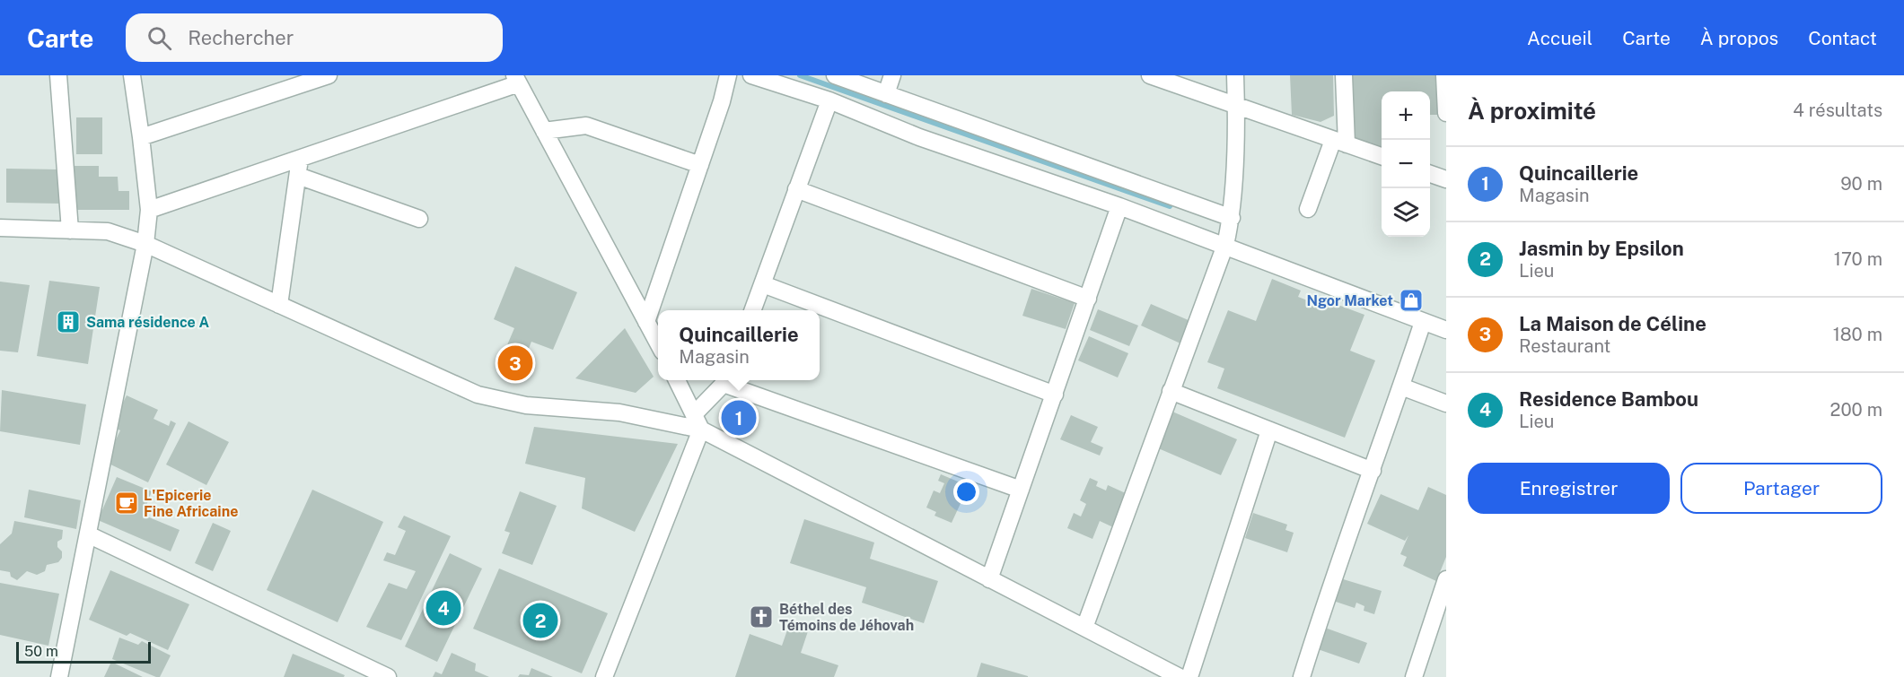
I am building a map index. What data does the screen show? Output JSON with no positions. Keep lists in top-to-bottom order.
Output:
{
  "places": {
    "shop": ["Ngor Market"],
    "building": ["Sama résidence A"],
    "cafe": ["L'Epicerie Fine Africaine"],
    "church": ["Béthel des Témoins de Jéhovah"]
  },
  "scale_bar": "50 m",
  "page": {
    "header": "Carte",
    "search": "Rechercher",
    "nav": [
      "Accueil",
      "Carte",
      "À propos",
      "Contact"
    ],
    "heading": ["À proximité", "4 résultats"],
    "map_buttons": ["+", "−"],
    "list": [
      {
        "mark": "1",
        "name": "Quincaillerie",
        "note": "Magasin",
        "value": "90 m"
      },
      {
        "mark": "2",
        "name": "Jasmin by Epsilon",
        "note": "Lieu",
        "value": "170 m"
      },
      {
        "mark": "3",
        "name": "La Maison de Céline",
        "note": "Restaurant",
        "value": "180 m"
      },
      {
        "mark": "4",
        "name": "Residence Bambou",
        "note": "Lieu",
        "value": "200 m"
      }
    ],
    "popup": ["Quincaillerie", "Magasin"],
    "pins": [
      "3",
      "1",
      "4",
      "2"
    ],
    "buttons": ["Enregistrer", "Partager"],
    "scale": "50 m"
  }
}
